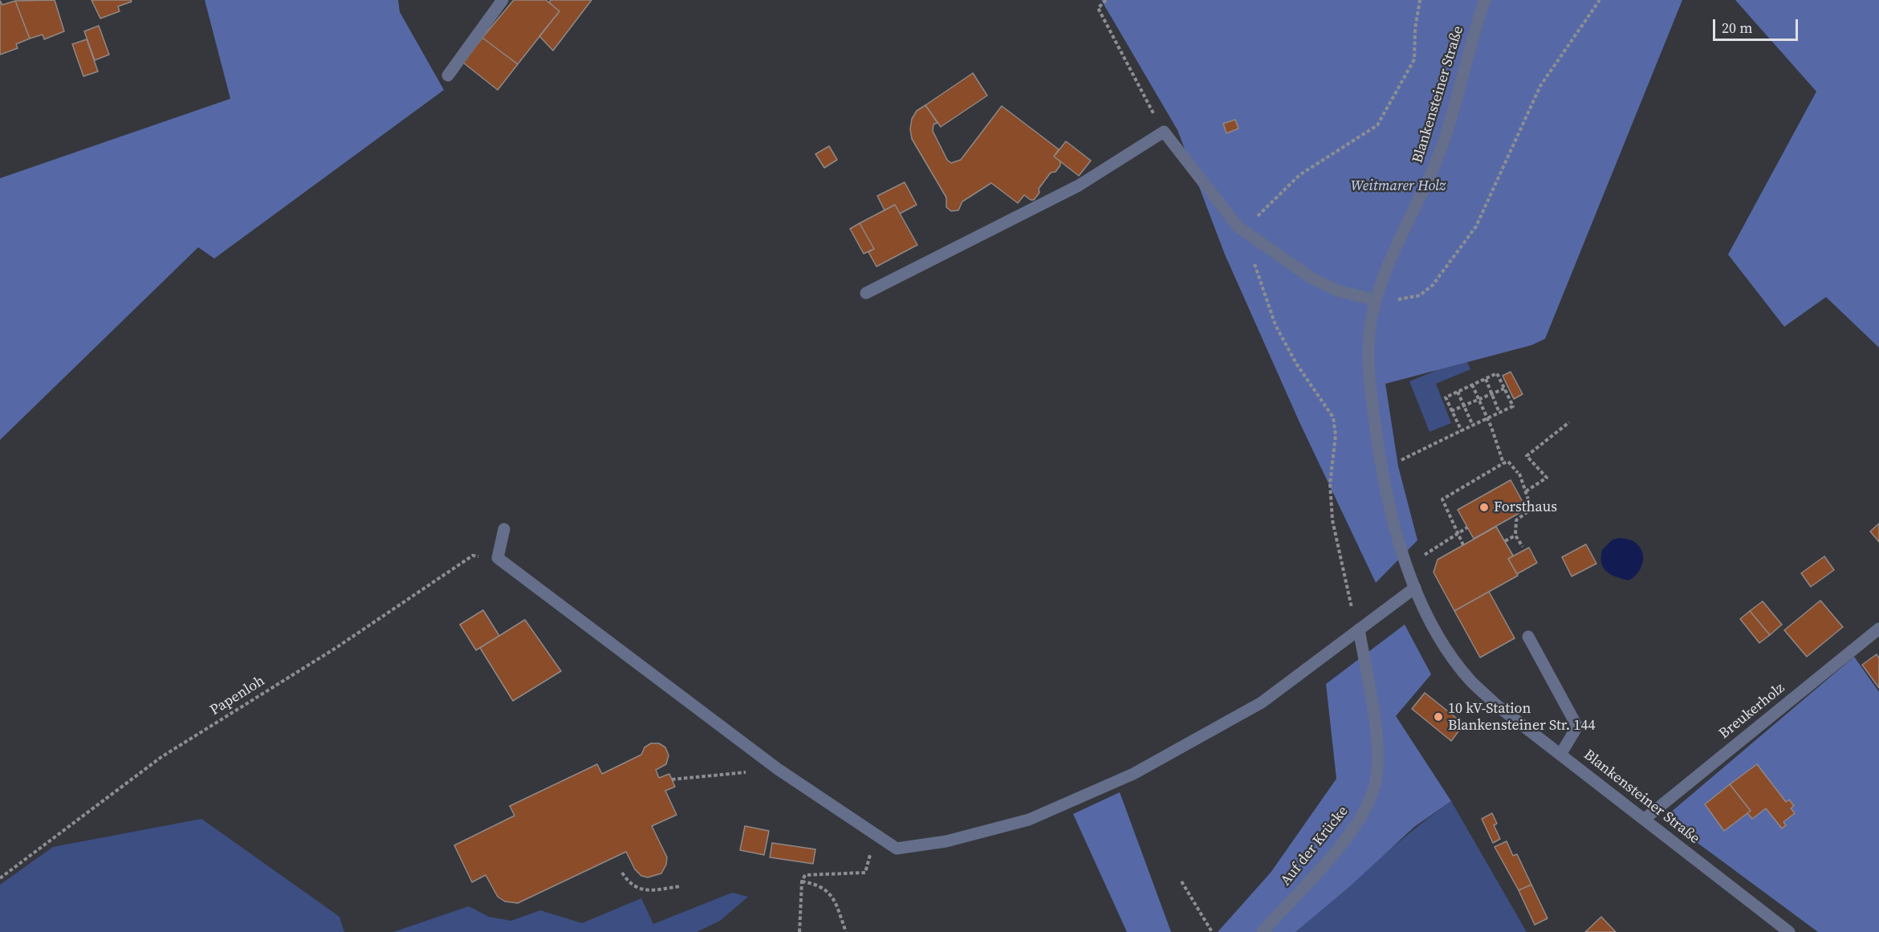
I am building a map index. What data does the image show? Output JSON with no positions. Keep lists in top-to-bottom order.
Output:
{
  "streets": {
    "street": ["Blankensteiner Straße", "Breukerholz", "Auf der Krücke"],
    "path": ["Papenloh"]
  },
  "crossings": [
    ["Blankensteiner Straße", "Breukerholz"]
  ],
  "parks": ["Weitmarer Holz"],
  "places": ["Forsthaus", "10 kV-Station Blankensteiner Str. 144"],
  "scale_bar": "20 m"
}
